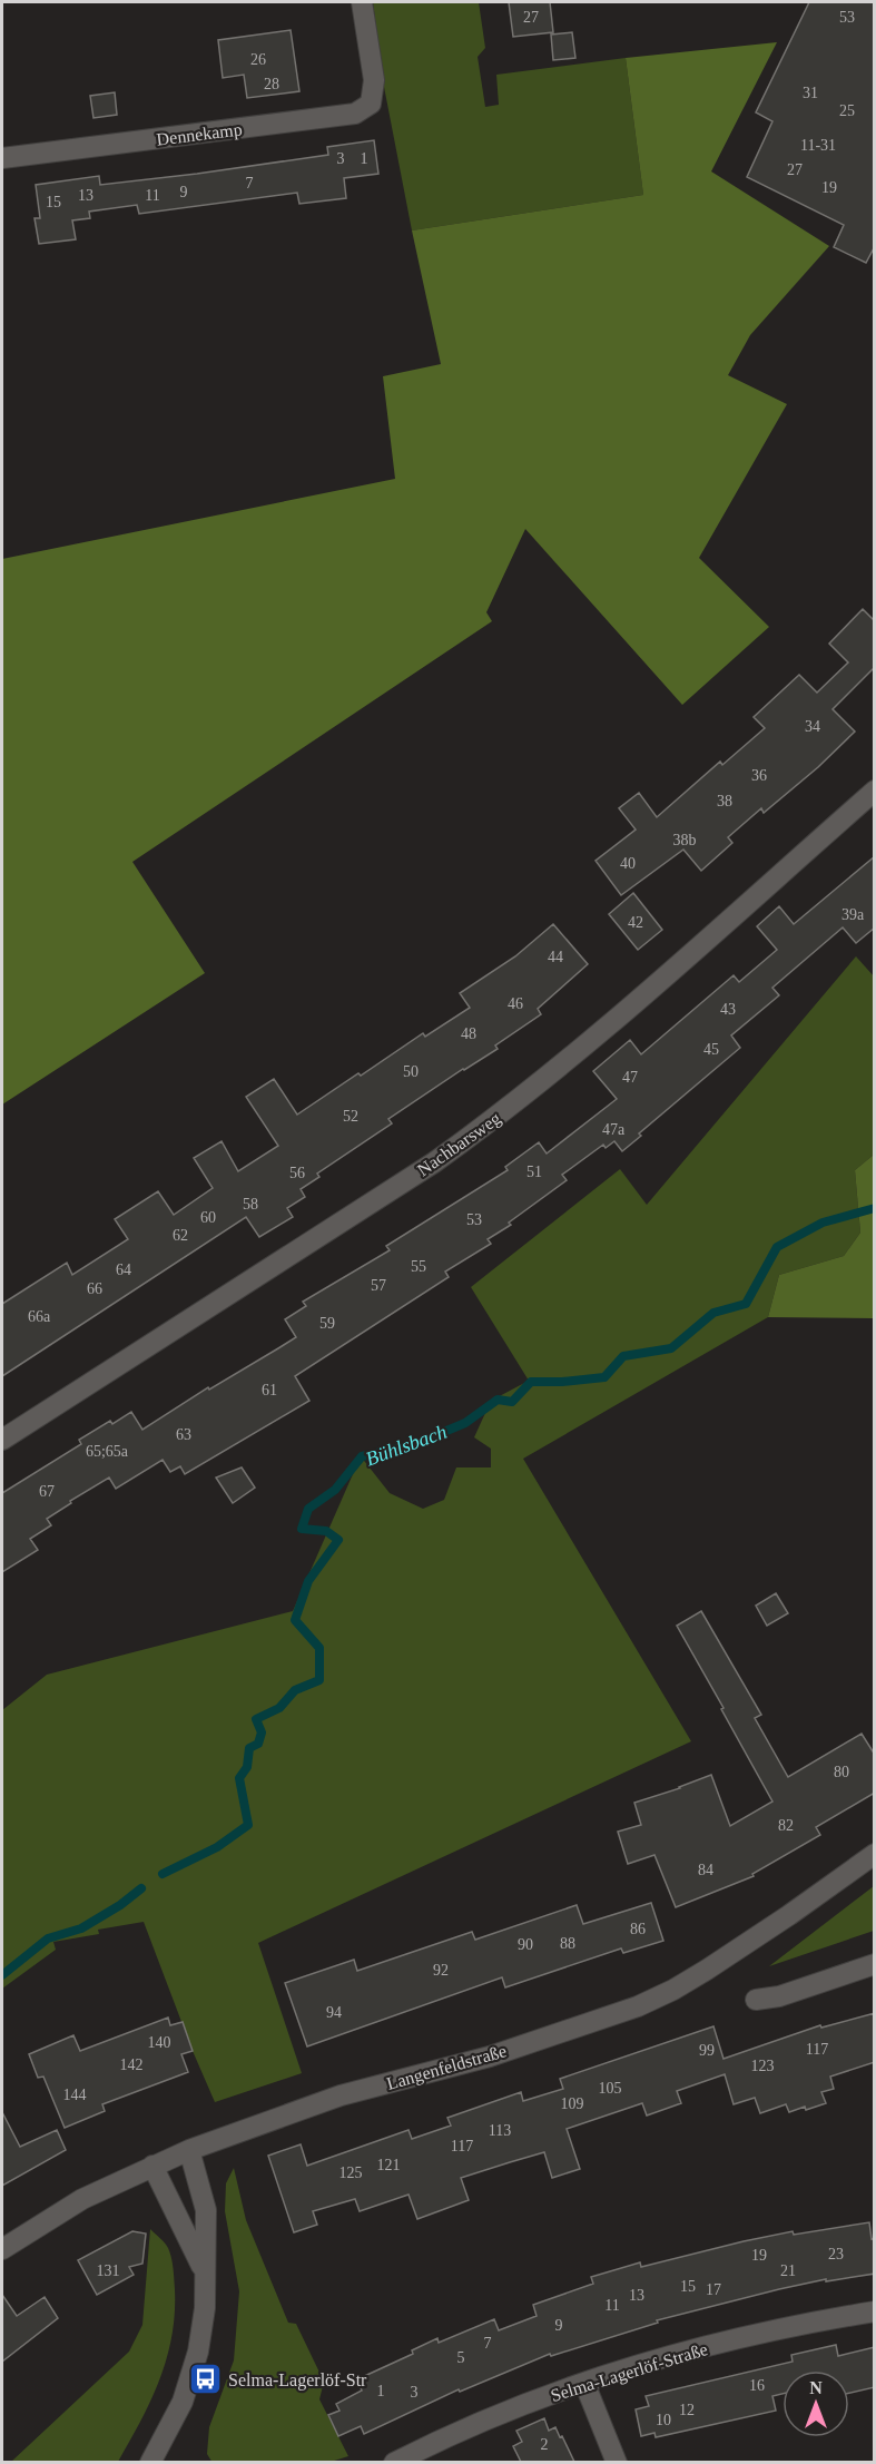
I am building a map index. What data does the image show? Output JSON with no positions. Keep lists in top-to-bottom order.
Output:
{
  "streets": {
    "street": [
      "Dennekamp",
      "Nachbarsweg",
      "Langenfeldstraße",
      "Selma-Lagerlöf-Straße"
    ]
  },
  "water": ["Bühlsbach"],
  "places": {
    "bus stop": ["Selma-Lagerlöf-Str"]
  },
  "house_numbers": [
    "27",
    "53",
    "26",
    "28",
    "31",
    "25",
    "11-31",
    "3",
    "1",
    "27",
    "7",
    "19",
    "9",
    "13",
    "11",
    "15",
    "34",
    "36",
    "38",
    "38b",
    "40",
    "39a",
    "42",
    "44",
    "46",
    "43",
    "48",
    "45",
    "50",
    "47",
    "52",
    "47a",
    "51",
    "56",
    "58",
    "60",
    "53",
    "62",
    "55",
    "64",
    "57",
    "66",
    "66a",
    "59",
    "61",
    "63",
    "65;65a",
    "67",
    "80",
    "82",
    "84",
    "86",
    "88",
    "90",
    "92",
    "94",
    "140",
    "117",
    "99",
    "142",
    "123",
    "105",
    "144",
    "109",
    "113",
    "117",
    "121",
    "125",
    "23",
    "19",
    "131",
    "21",
    "15",
    "17",
    "13",
    "11",
    "9",
    "7",
    "5",
    "16",
    "1",
    "3",
    "12",
    "10",
    "2"
  ],
  "north": "top"
}
